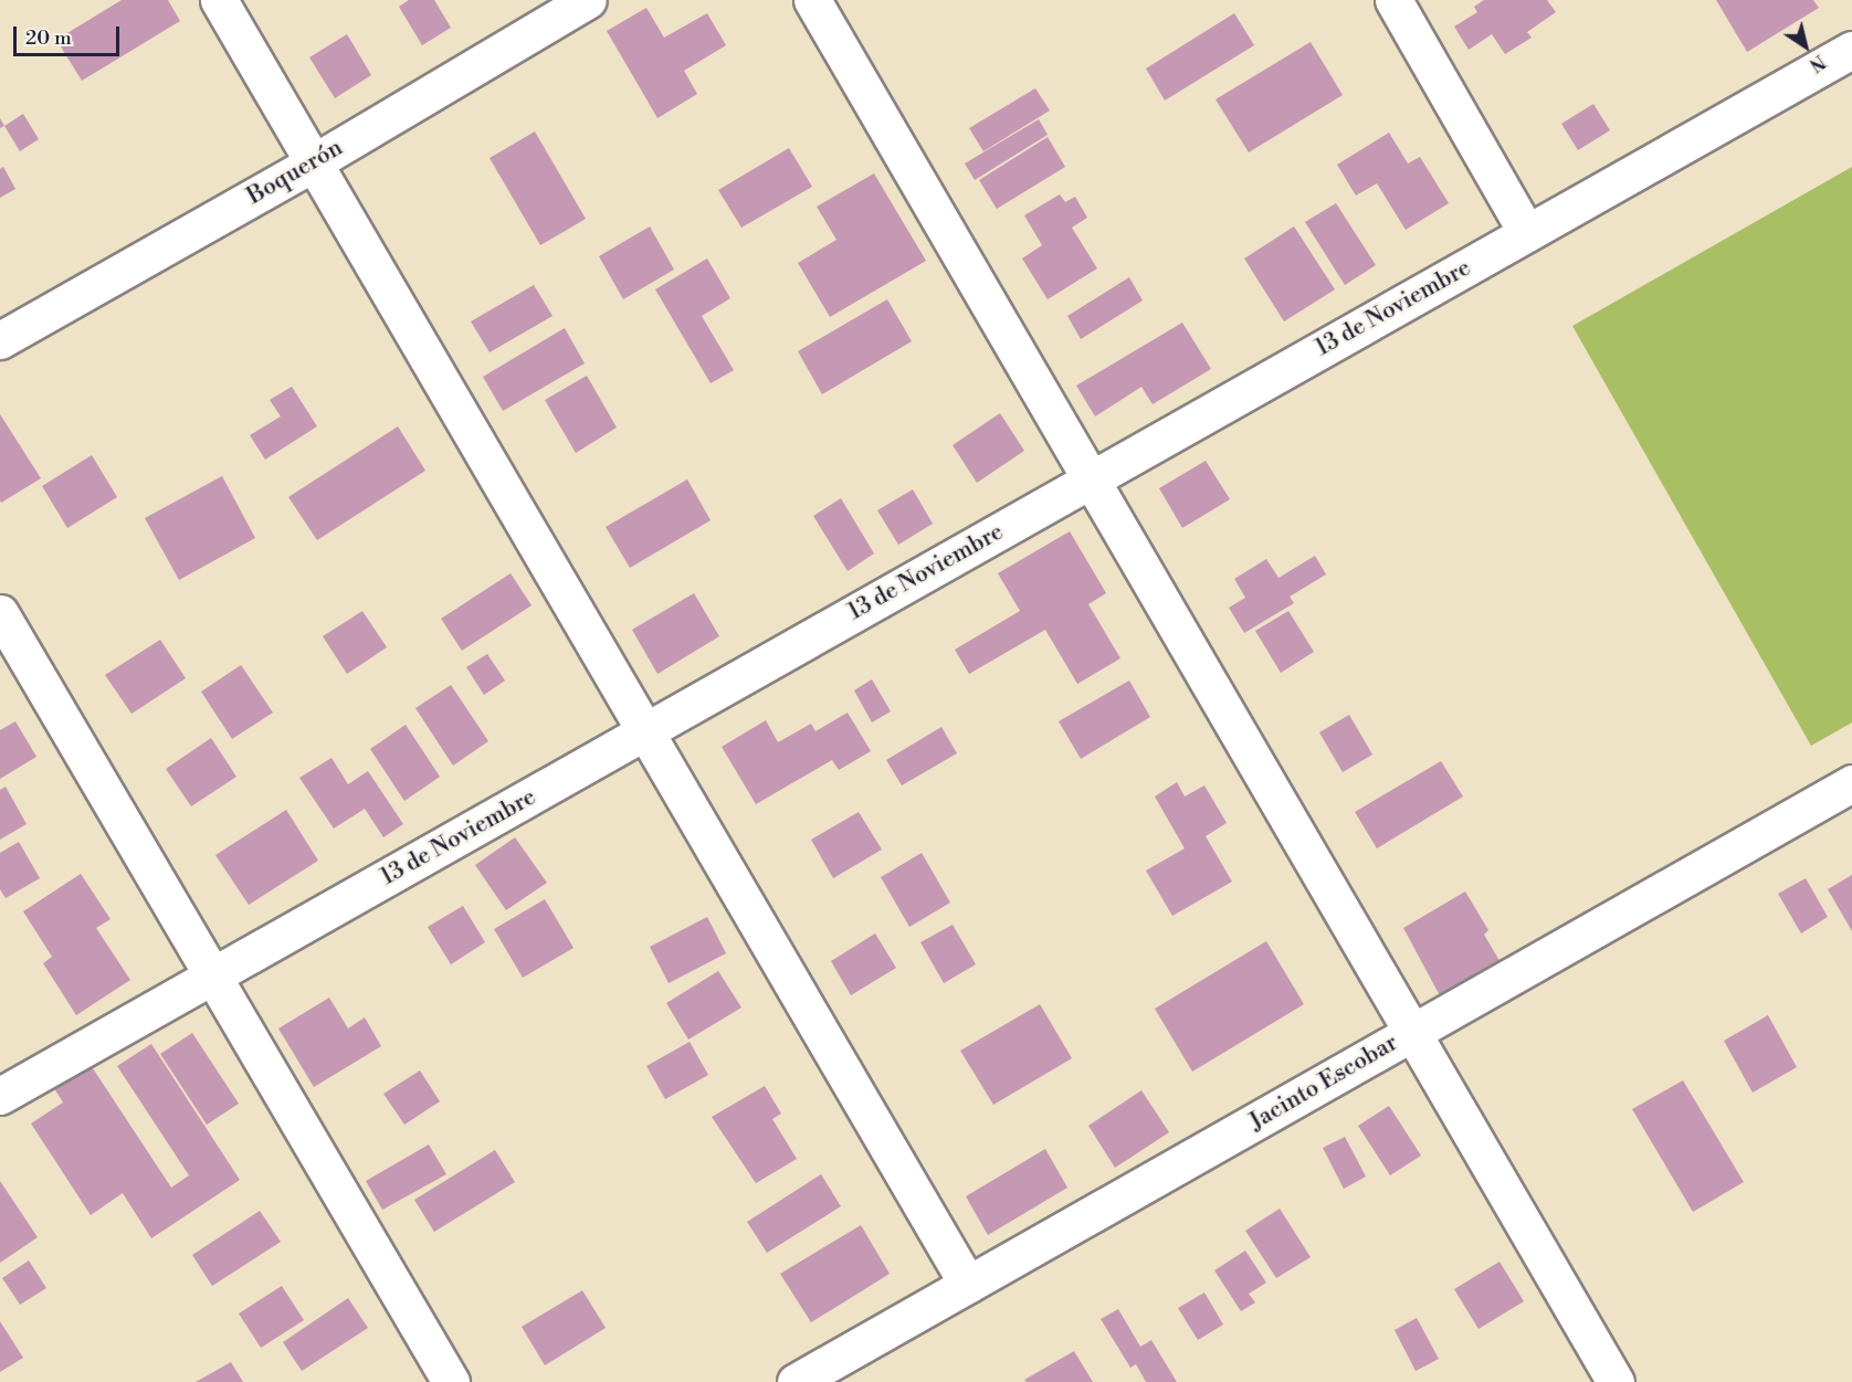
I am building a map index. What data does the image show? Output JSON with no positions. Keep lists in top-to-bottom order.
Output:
{
  "streets": {
    "street": ["Boquerón", "13 de Noviembre", "Jacinto Escobar"]
  },
  "scale_bar": "20 m",
  "north": "bottom right"
}
